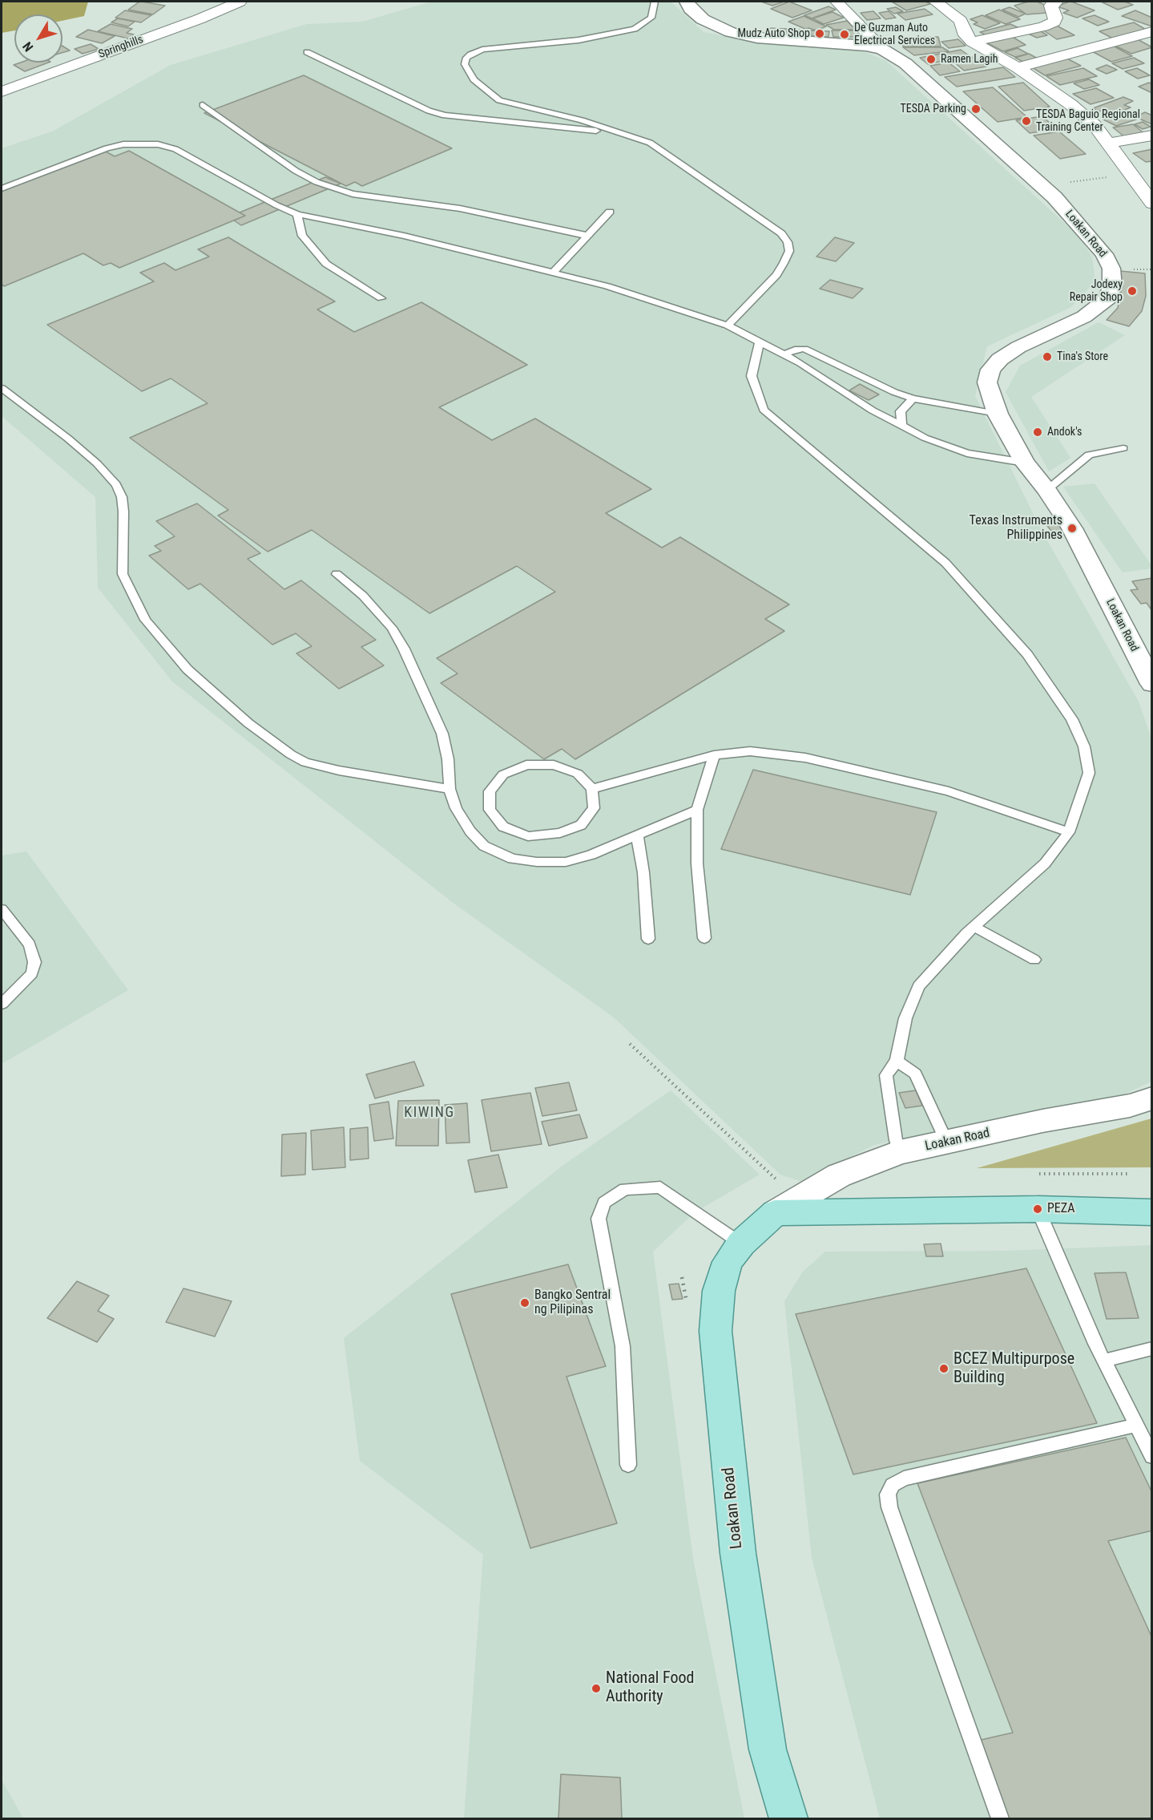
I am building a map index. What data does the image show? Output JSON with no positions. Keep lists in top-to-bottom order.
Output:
{
  "streets": {
    "main road": ["Loakan Road"],
    "street": ["Springhills"]
  },
  "districts": ["KIWING"],
  "places": [
    "Mudz Auto Shop",
    "De Guzman Auto Electrical Services",
    "Ramen Lagih",
    "TESDA Parking",
    "TESDA Baguio Regional Training Center",
    "Jodexy Repair Shop",
    "Tina's Store",
    "Andok's",
    "Texas Instruments Philippines",
    "PEZA",
    "Bangko Sentral ng Pilipinas",
    "BCEZ Multipurpose Building",
    "National Food Authority"
  ],
  "north": "bottom left"
}
